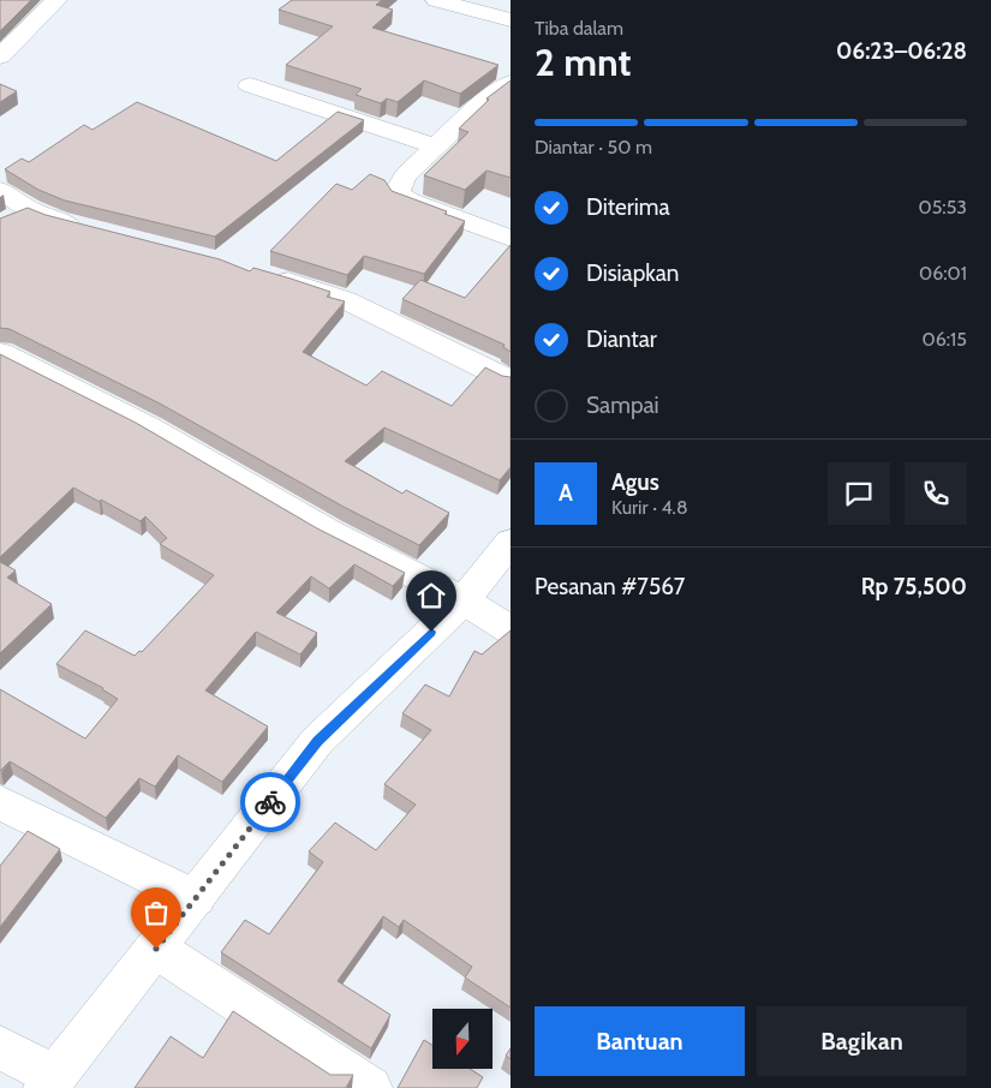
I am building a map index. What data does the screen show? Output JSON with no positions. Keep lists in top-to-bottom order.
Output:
{
  "north": "bottom",
  "page": {
    "heading": ["2 mnt", "Tiba dalam", "06:23–06:28"],
    "panel": [
      "Agus",
      "Kurir · 4.8",
      "Pesanan #7567",
      "Rp 75,500"
    ],
    "bar": "Diantar · 50 m",
    "list": [
      ["Diterima", "05:53"],
      ["Disiapkan", "06:01"],
      ["Diantar", "06:15"],
      "Sampai"
    ],
    "round": "A",
    "buttons": ["Bantuan", "Bagikan"]
  }
}
